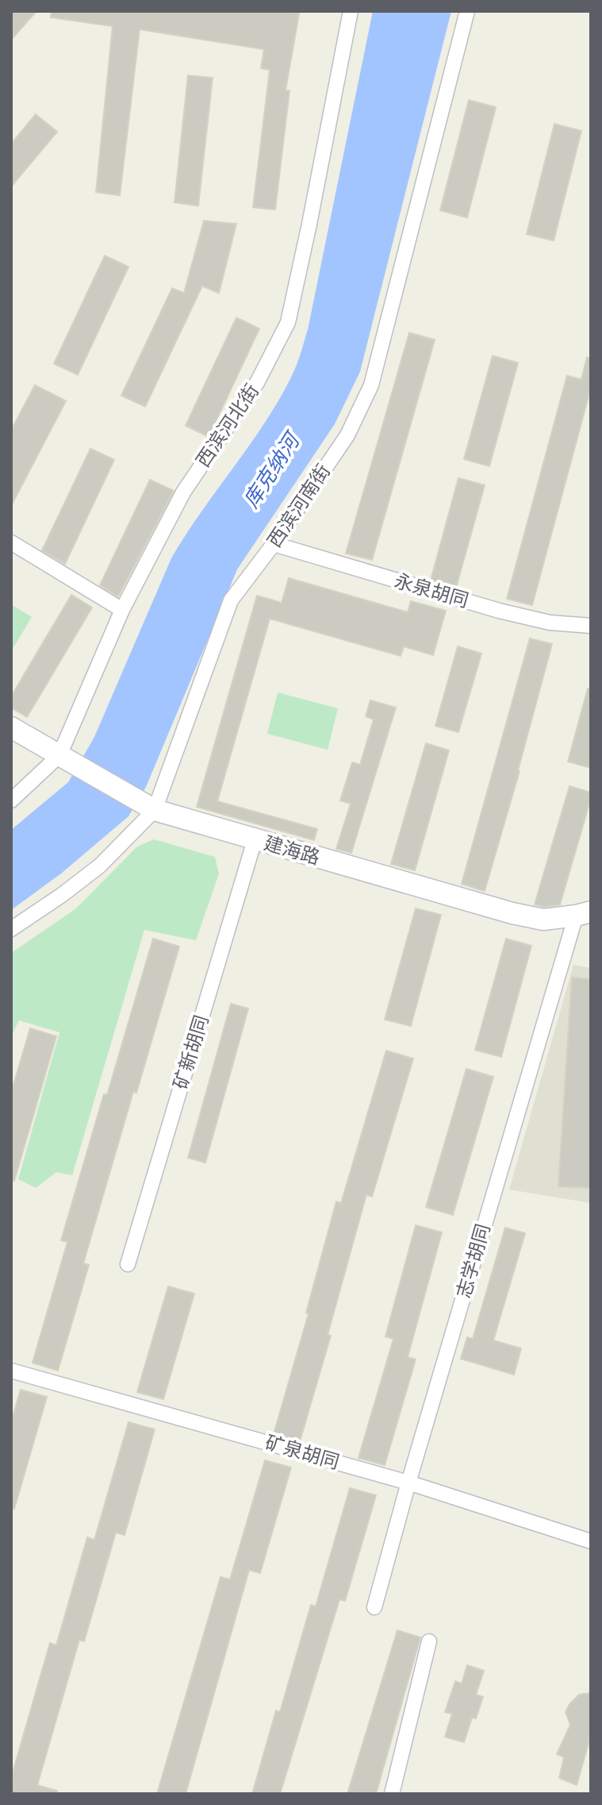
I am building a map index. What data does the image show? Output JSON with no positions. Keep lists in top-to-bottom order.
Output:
{
  "streets": {
    "street": [
      "西滨河北街",
      "西滨河南街",
      "永泉胡同",
      "建海路",
      "矿新胡同",
      "志学胡同",
      "矿泉胡同"
    ]
  },
  "crossings": [
    ["西滨河北街", "建海路"],
    ["西滨河南街", "永泉胡同"],
    ["西滨河南街", "建海路"],
    ["建海路", "矿新胡同"],
    ["建海路", "志学胡同"],
    ["志学胡同", "矿泉胡同"]
  ],
  "water": ["库克纳河"]
}
